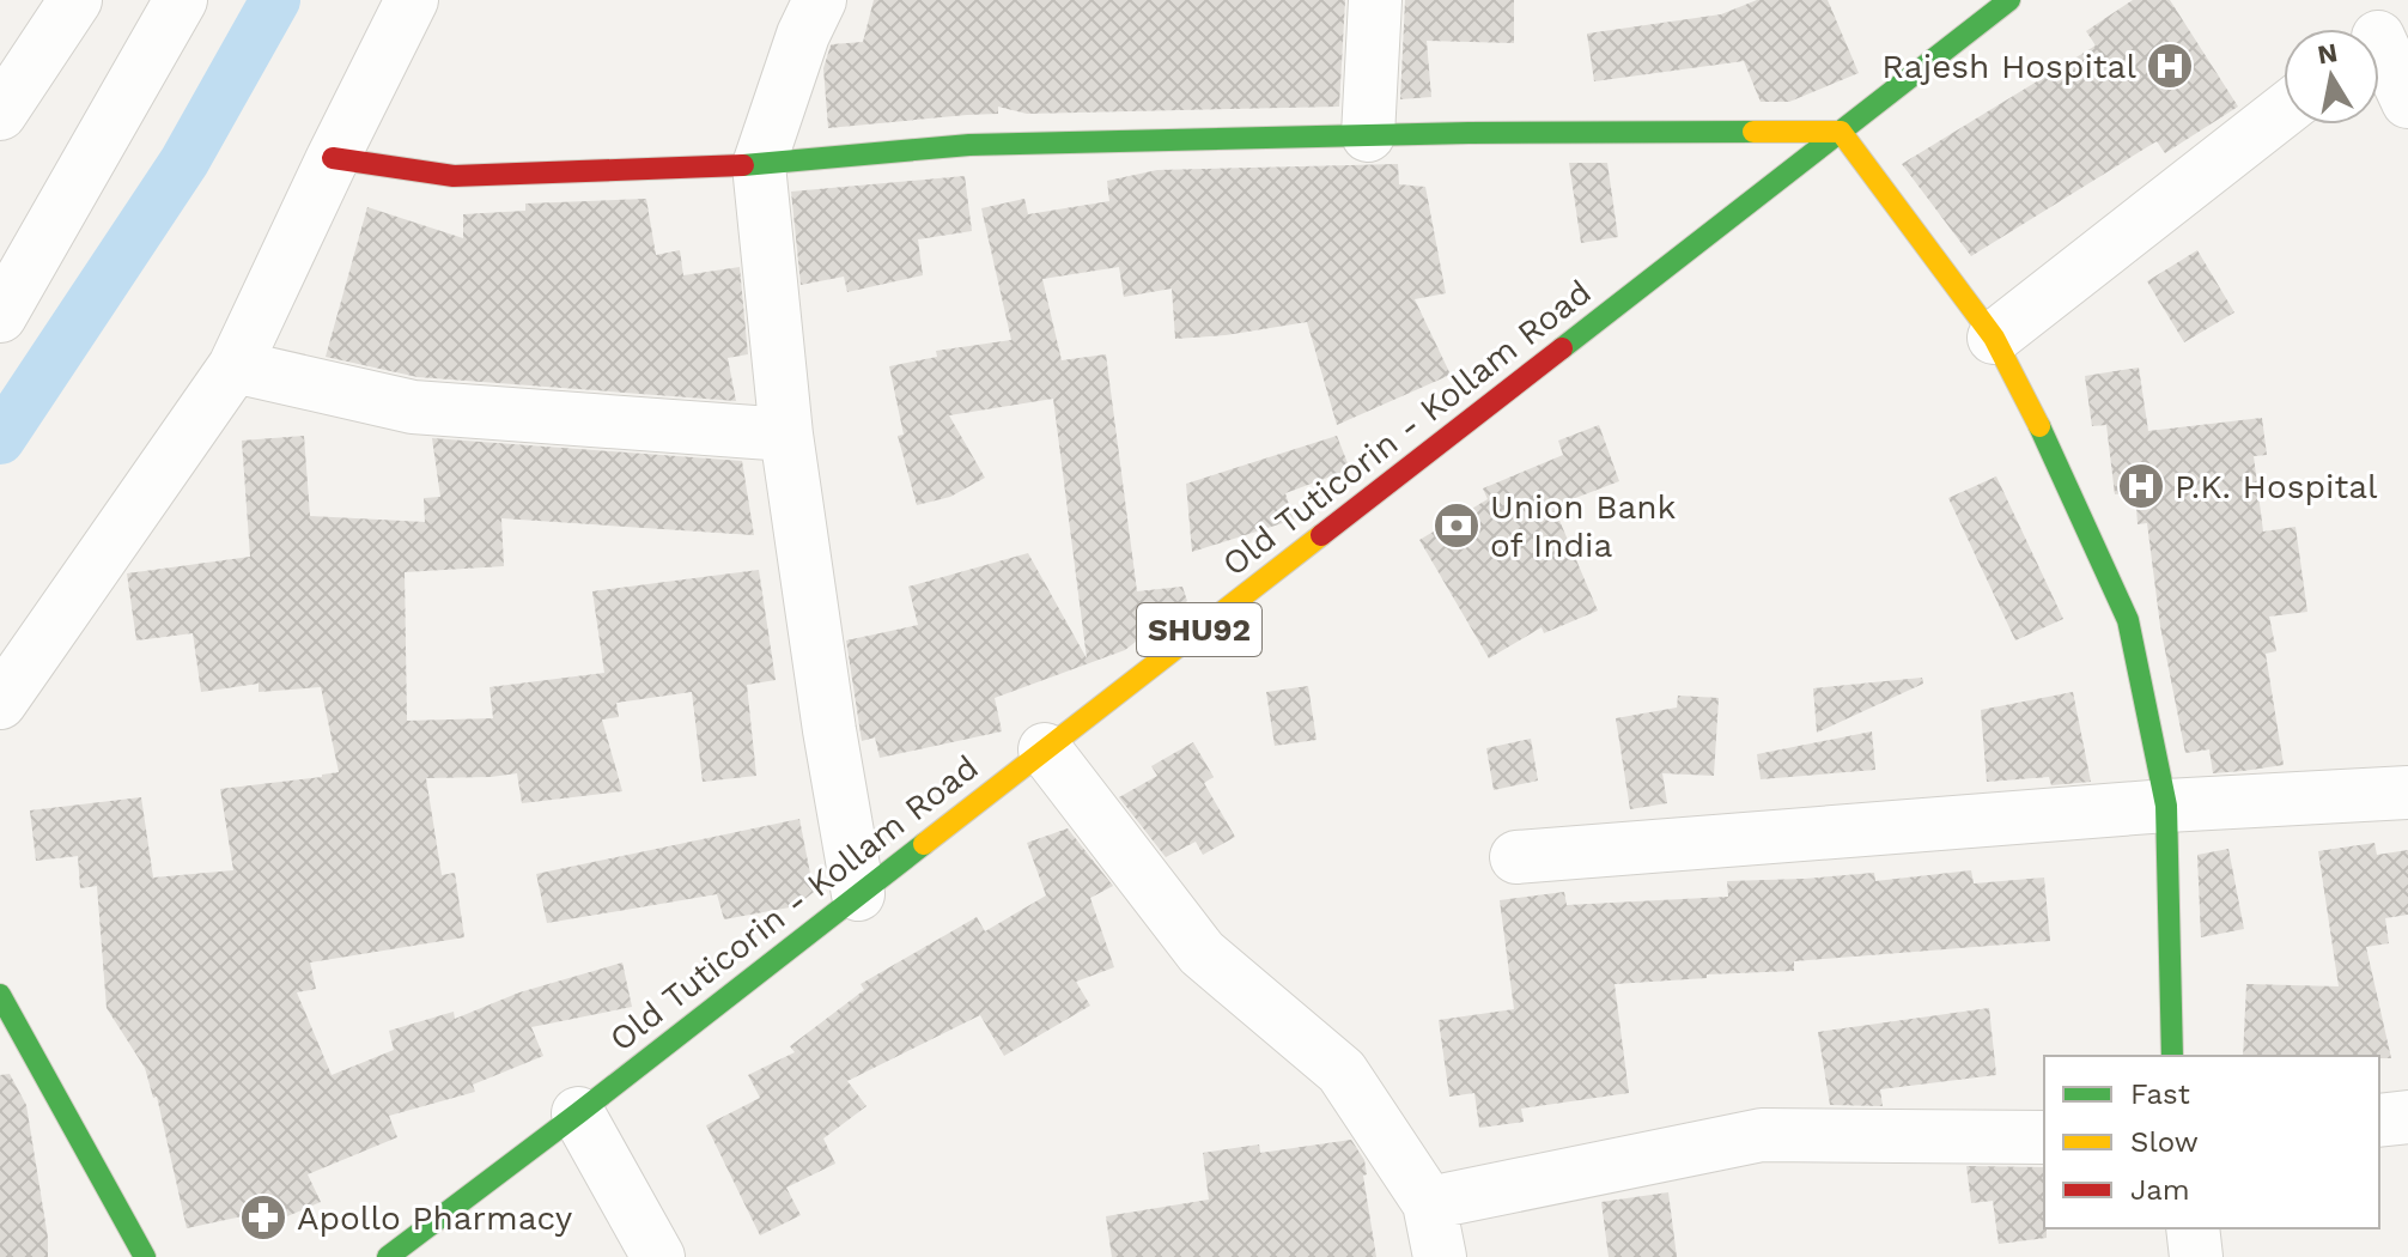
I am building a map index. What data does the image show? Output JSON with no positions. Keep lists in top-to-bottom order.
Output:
{
  "streets": {
    "street": ["Old Tuticorin - Kollam Road", "SHU92"]
  },
  "places": {
    "hospital": ["Rajesh Hospital", "P.K. Hospital"],
    "bank": ["Union Bank of India"],
    "pharmacy": ["Apollo Pharmacy"]
  },
  "legend": ["Fast", "Slow", "Jam"],
  "north": "top"
}
